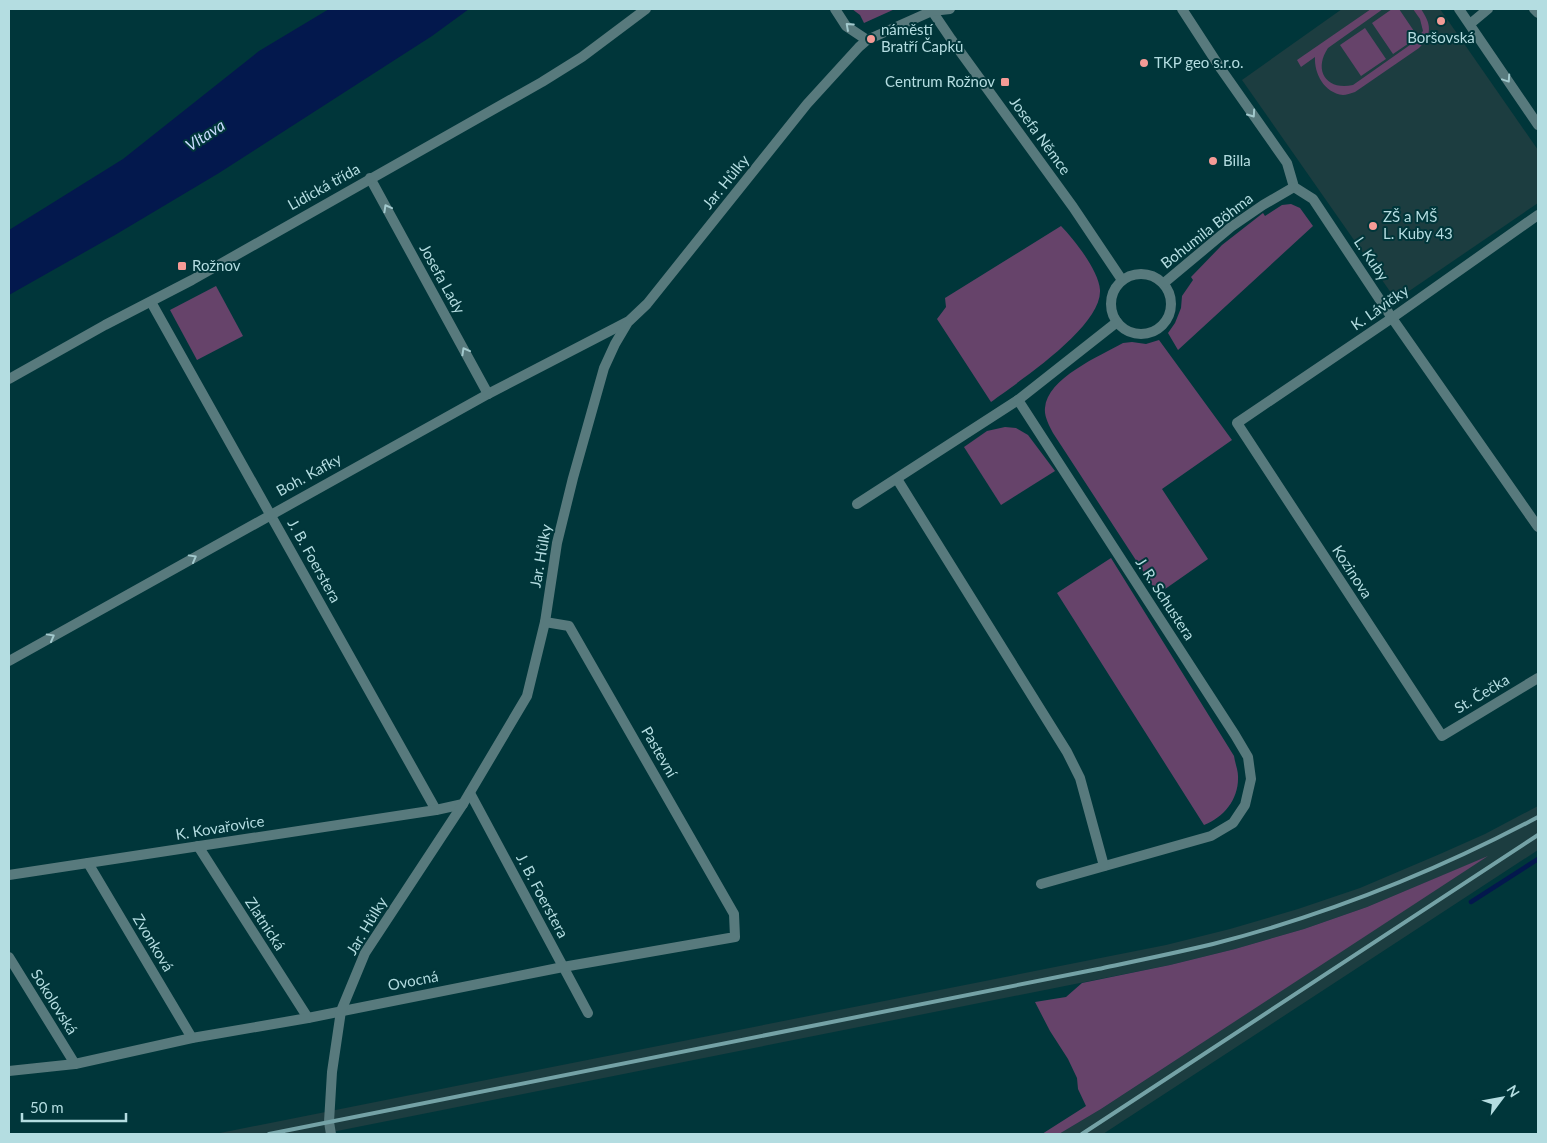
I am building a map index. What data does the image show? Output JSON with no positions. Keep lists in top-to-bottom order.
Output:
{
  "streets": {
    "street": [
      "Josefa Němce",
      "Jar. Hůlky",
      "Lidická třída",
      "Bohumila Böhma",
      "L. Kuby",
      "Josefa Lady",
      "K. Lávičky",
      "Boh. Kafky",
      "J. B. Foerstera",
      "Kozinova",
      "J. R. Schustera",
      "St. Čečka",
      "Pastevní",
      "K. Kovařovice",
      "Zlatnická",
      "Zvonková",
      "Ovocná",
      "Sokolovská"
    ]
  },
  "crossings": [
    ["Josefa Němce", "Bohumila Böhma"],
    ["Jar. Hůlky", "Boh. Kafky"],
    ["Jar. Hůlky", "J. B. Foerstera"],
    ["Jar. Hůlky", "Pastevní"],
    ["Jar. Hůlky", "K. Kovařovice"],
    ["Jar. Hůlky", "Ovocná"],
    ["Lidická třída", "Josefa Lady"],
    ["Lidická třída", "J. B. Foerstera"],
    ["Bohumila Böhma", "L. Kuby"],
    ["L. Kuby", "K. Lávičky"],
    ["Josefa Lady", "Boh. Kafky"],
    ["K. Lávičky", "Kozinova"],
    ["Boh. Kafky", "J. B. Foerstera"],
    ["J. B. Foerstera", "K. Kovařovice"],
    ["J. B. Foerstera", "Ovocná"],
    ["Kozinova", "St. Čečka"],
    ["Pastevní", "Ovocná"],
    ["K. Kovařovice", "Zlatnická"],
    ["K. Kovařovice", "Zvonková"],
    ["Zlatnická", "Ovocná"],
    ["Zvonková", "Ovocná"],
    ["Ovocná", "Sokolovská"]
  ],
  "one_way": ["Josefa Lady", "Boh. Kafky"],
  "water": ["Vltava"],
  "places": {
    "other": [
      "Boršovská",
      "náměstí Bratří Čapků",
      "TKP geo s.r.o.",
      "Billa",
      "ZŠ a MŠ L. Kuby 43"
    ],
    "transit": ["Centrum Rožnov", "Rožnov"]
  },
  "scale_bar": "50 m",
  "north": "top right"
}
